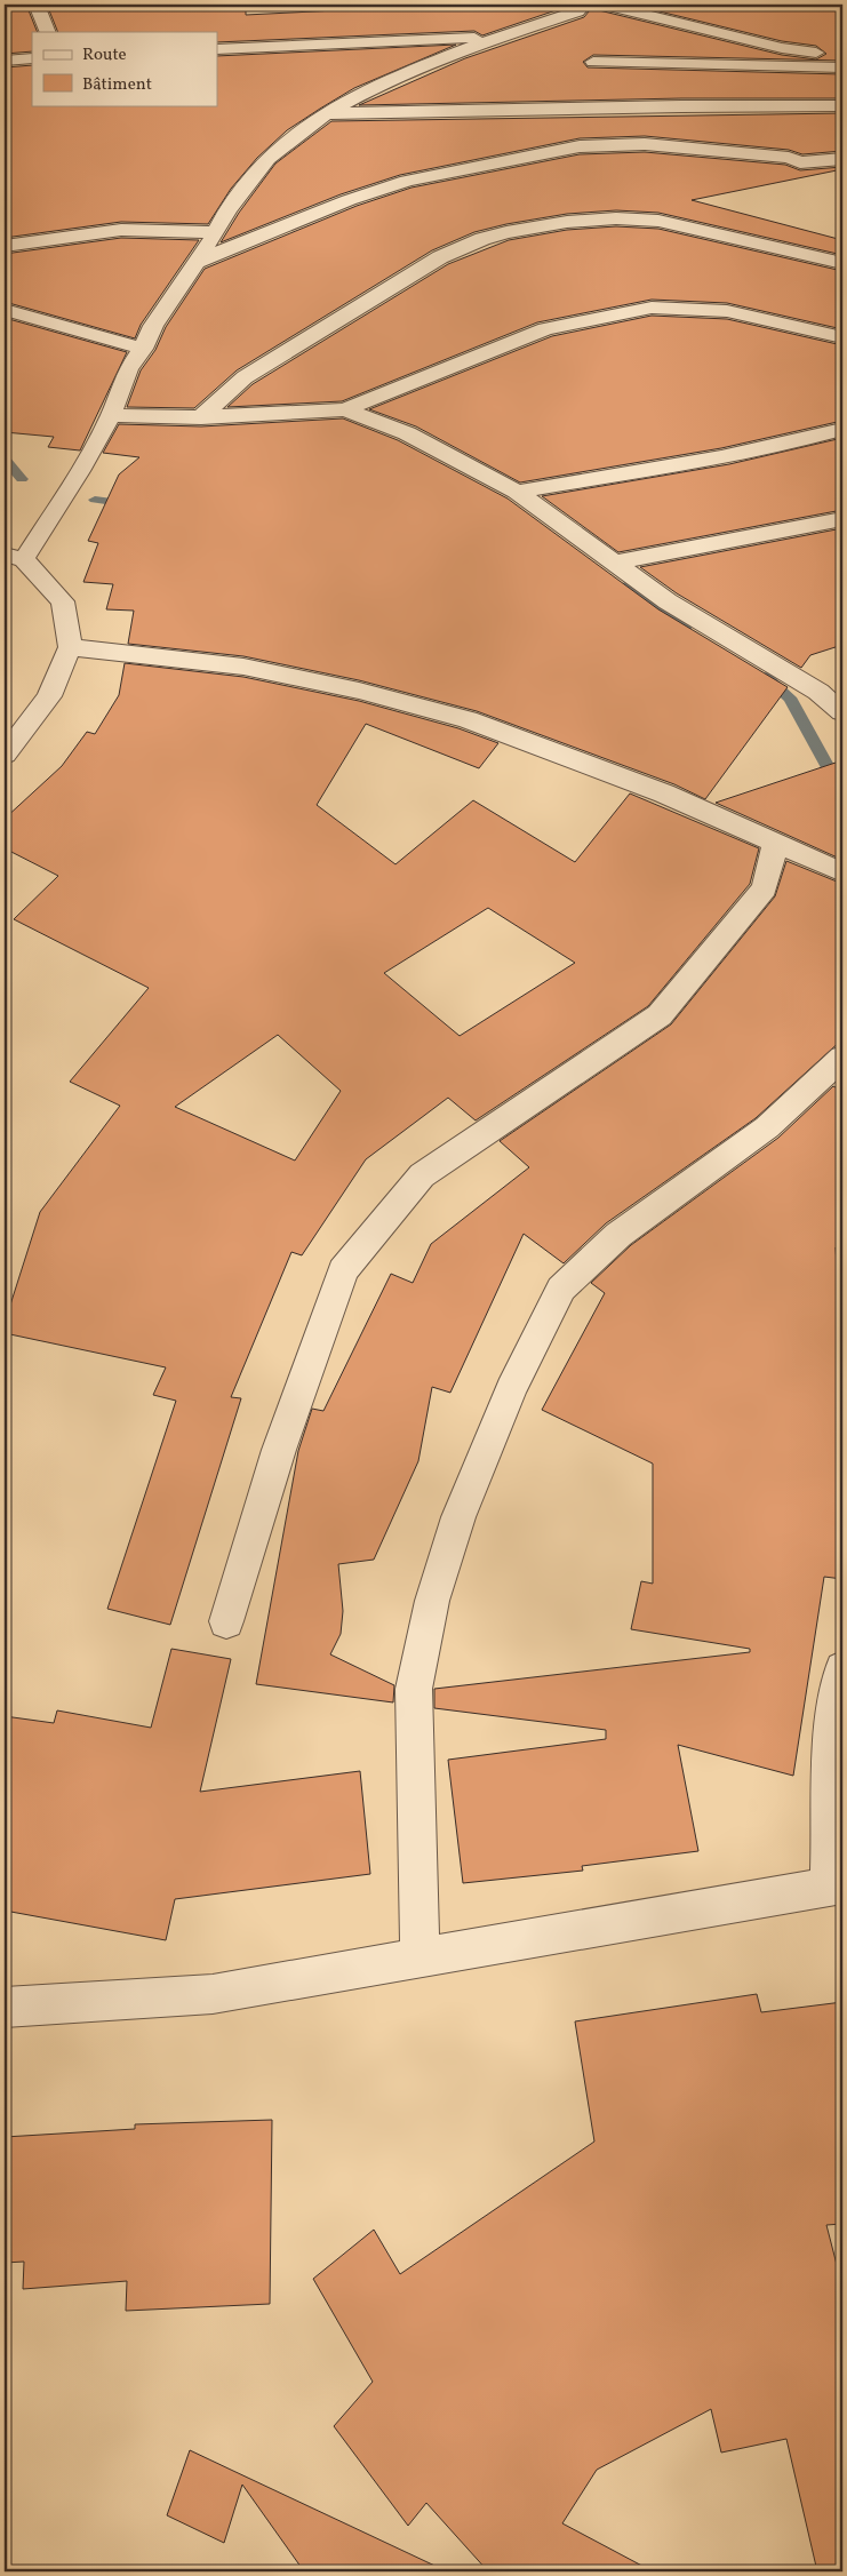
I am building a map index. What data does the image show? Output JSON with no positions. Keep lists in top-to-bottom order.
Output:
{
  "legend": ["Route", "Bâtiment"]
}
